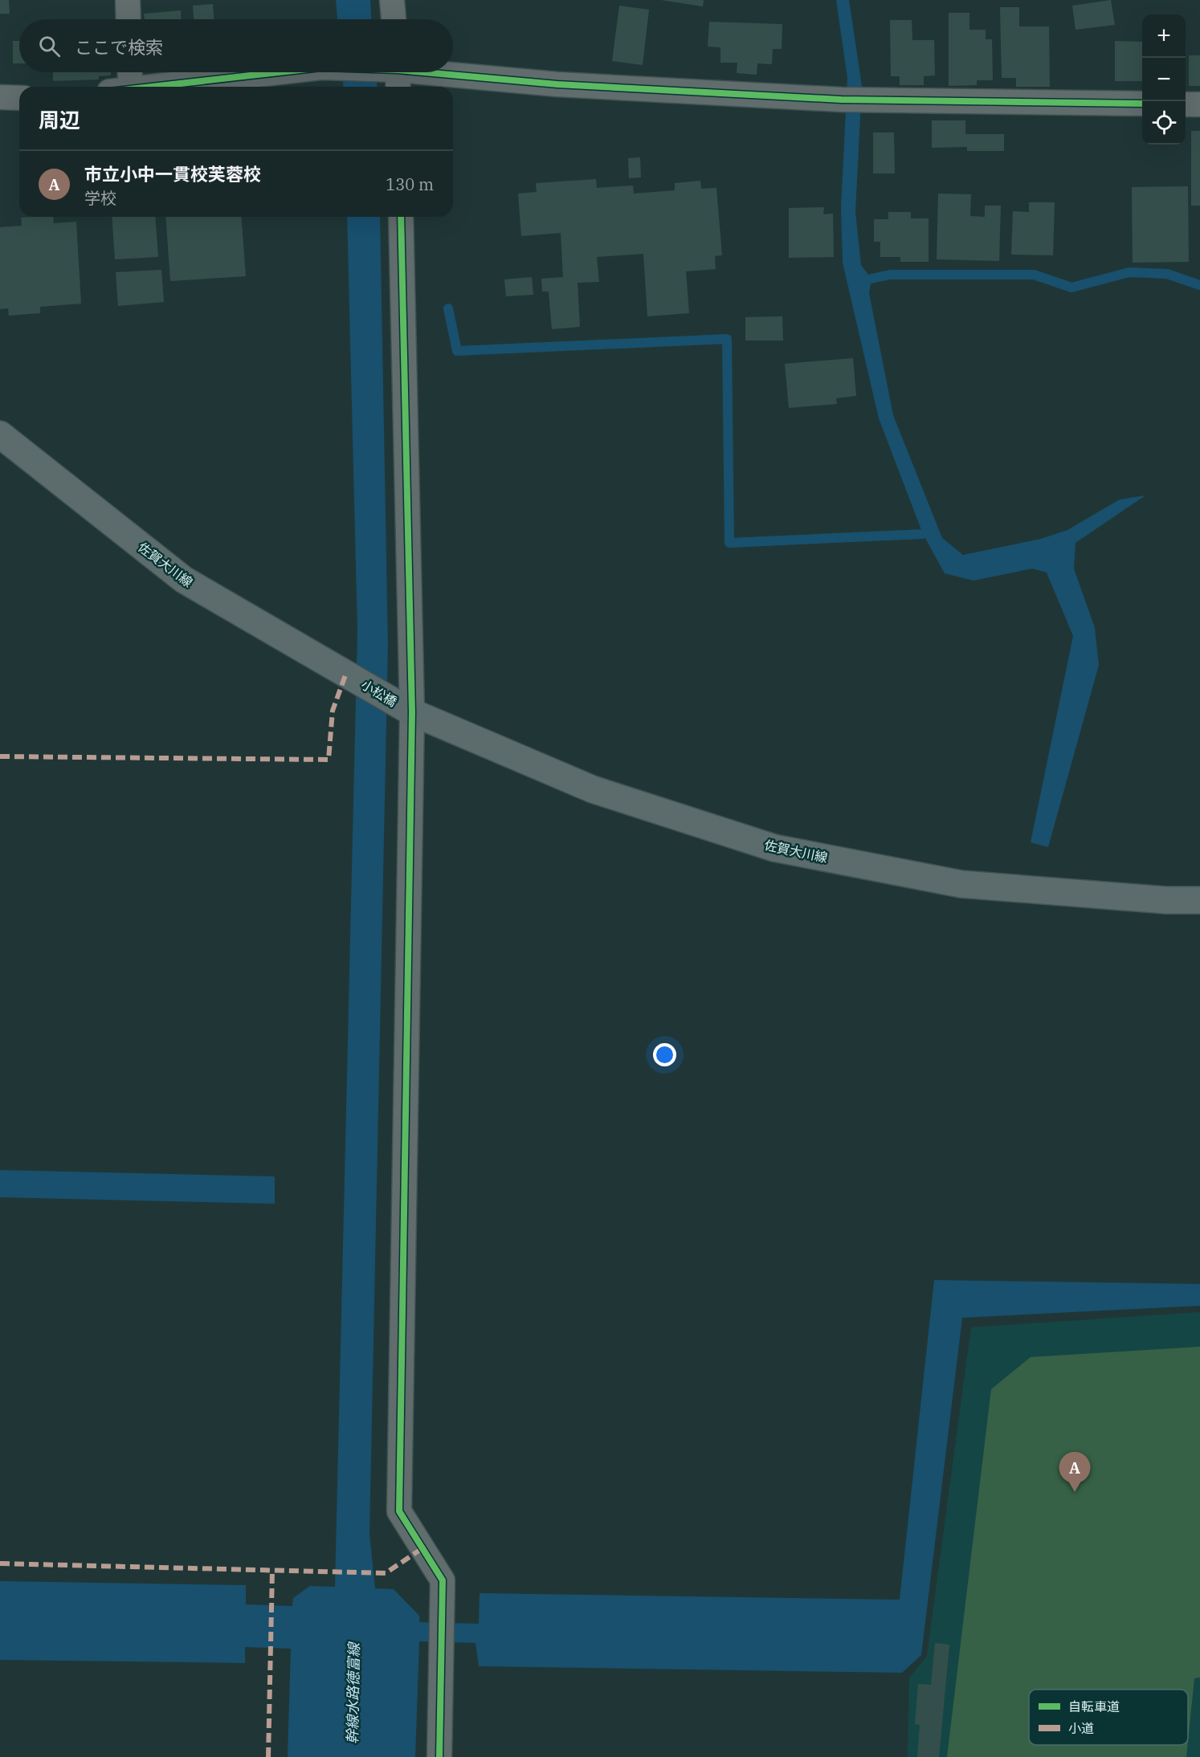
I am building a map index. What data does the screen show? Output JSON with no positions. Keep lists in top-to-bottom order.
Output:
{
  "streets": {
    "main road": ["佐賀大川線", "小松橋"]
  },
  "crossings": [
    ["佐賀大川線", "小松橋"]
  ],
  "water": ["幹線水路徳富線"],
  "legend": ["自転車道", "小道"],
  "page": {
    "map_buttons": ["+", "−"],
    "search": "ここで検索",
    "heading": "周辺",
    "list": [
      {
        "mark": "A",
        "name": "市立小中一貫校芙蓉校",
        "note": "学校",
        "value": "130 m"
      }
    ],
    "pins": "A"
  }
}
